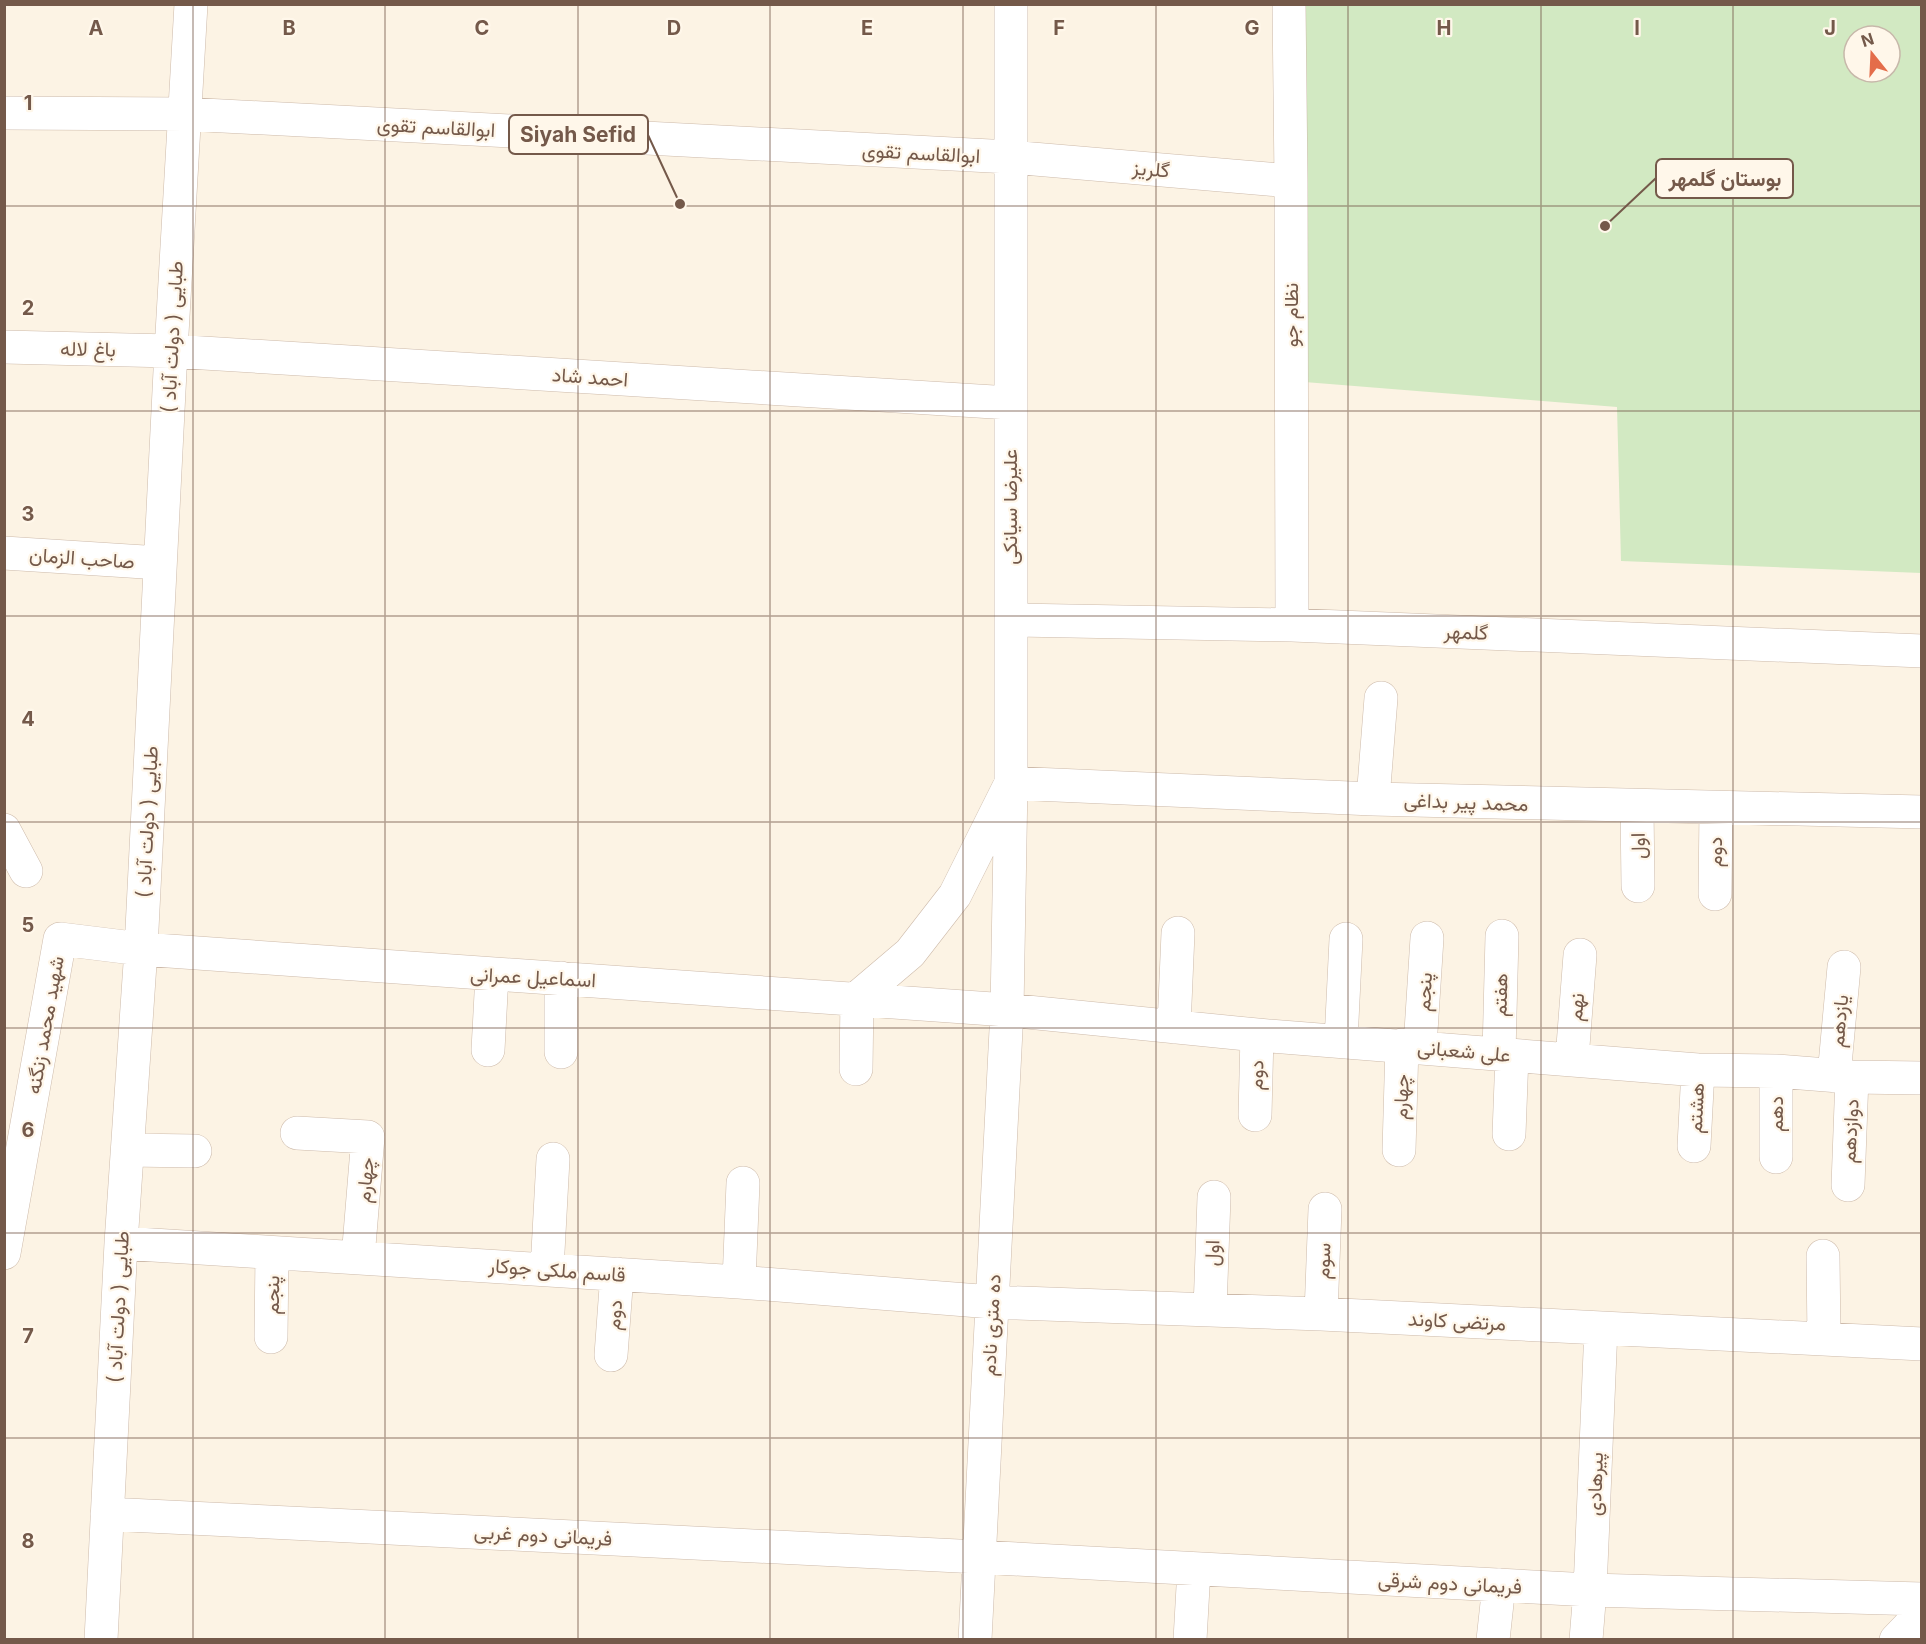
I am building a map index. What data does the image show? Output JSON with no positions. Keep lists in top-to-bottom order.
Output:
{
  "streets": {
    "street": [
      "ابوالقاسم تقوی",
      "گلریز",
      "نظام جو",
      "طبایی ( دولت آباد )",
      "باغ لاله",
      "احمد شاد",
      "علیرضا سیانکی",
      "صاحب الزمان",
      "گلمهر",
      "محمد پیر بداغی",
      "اول",
      "دوم",
      "اسماعیل عمرانی",
      "پنجم",
      "هفتم",
      "نهم",
      "یازدهم",
      "شهید محمد زنگنه",
      "علی شعبانی",
      "چهارم",
      "هشتم",
      "دهم",
      "دوازدهم",
      "سوم",
      "قاسم ملکی جوکار",
      "مرتضی کاوند",
      "ده متری نادم",
      "پیرهادی",
      "فریمانی دوم غربی",
      "فریمانی دوم شرقی"
    ]
  },
  "crossings": [
    ["ابوالقاسم تقوی", "گلریز"],
    ["ابوالقاسم تقوی", "طبایی ( دولت آباد )"],
    ["ابوالقاسم تقوی", "علیرضا سیانکی"],
    ["گلریز", "نظام جو"],
    ["گلریز", "علیرضا سیانکی"],
    ["نظام جو", "گلمهر"],
    ["طبایی ( دولت آباد )", "باغ لاله"],
    ["طبایی ( دولت آباد )", "احمد شاد"],
    ["طبایی ( دولت آباد )", "صاحب الزمان"],
    ["طبایی ( دولت آباد )", "اسماعیل عمرانی"],
    ["طبایی ( دولت آباد )", "قاسم ملکی جوکار"],
    ["طبایی ( دولت آباد )", "فریمانی دوم غربی"],
    ["باغ لاله", "احمد شاد"],
    ["احمد شاد", "علیرضا سیانکی"],
    ["علیرضا سیانکی", "گلمهر"],
    ["علیرضا سیانکی", "محمد پیر بداغی"],
    ["علیرضا سیانکی", "اسماعیل عمرانی"],
    ["علیرضا سیانکی", "علی شعبانی"],
    ["علیرضا سیانکی", "ده متری نادم"],
    ["محمد پیر بداغی", "اول"],
    ["محمد پیر بداغی", "دوم"],
    ["اول", "مرتضی کاوند"],
    ["دوم", "علی شعبانی"],
    ["دوم", "قاسم ملکی جوکار"],
    ["اسماعیل عمرانی", "شهید محمد زنگنه"],
    ["اسماعیل عمرانی", "علی شعبانی"],
    ["اسماعیل عمرانی", "ده متری نادم"],
    ["پنجم", "علی شعبانی"],
    ["پنجم", "چهارم"],
    ["پنجم", "قاسم ملکی جوکار"],
    ["هفتم", "علی شعبانی"],
    ["نهم", "علی شعبانی"],
    ["یازدهم", "علی شعبانی"],
    ["یازدهم", "دوازدهم"],
    ["علی شعبانی", "چهارم"],
    ["علی شعبانی", "هشتم"],
    ["علی شعبانی", "دهم"],
    ["علی شعبانی", "دوازدهم"],
    ["علی شعبانی", "ده متری نادم"],
    ["چهارم", "قاسم ملکی جوکار"],
    ["سوم", "مرتضی کاوند"],
    ["قاسم ملکی جوکار", "مرتضی کاوند"],
    ["قاسم ملکی جوکار", "ده متری نادم"],
    ["مرتضی کاوند", "ده متری نادم"],
    ["مرتضی کاوند", "پیرهادی"],
    ["ده متری نادم", "فریمانی دوم غربی"],
    ["ده متری نادم", "فریمانی دوم شرقی"],
    ["پیرهادی", "فریمانی دوم شرقی"],
    ["فریمانی دوم غربی", "فریمانی دوم شرقی"]
  ],
  "places": ["Siyah Sefid", "بوستان گلمهر"],
  "north": "top",
  "grid": {
    "columns": [
      "A",
      "B",
      "C",
      "D",
      "E",
      "F",
      "G",
      "H",
      "I",
      "J"
    ],
    "rows": [
      "1",
      "2",
      "3",
      "4",
      "5",
      "6",
      "7",
      "8"
    ]
  }
}
